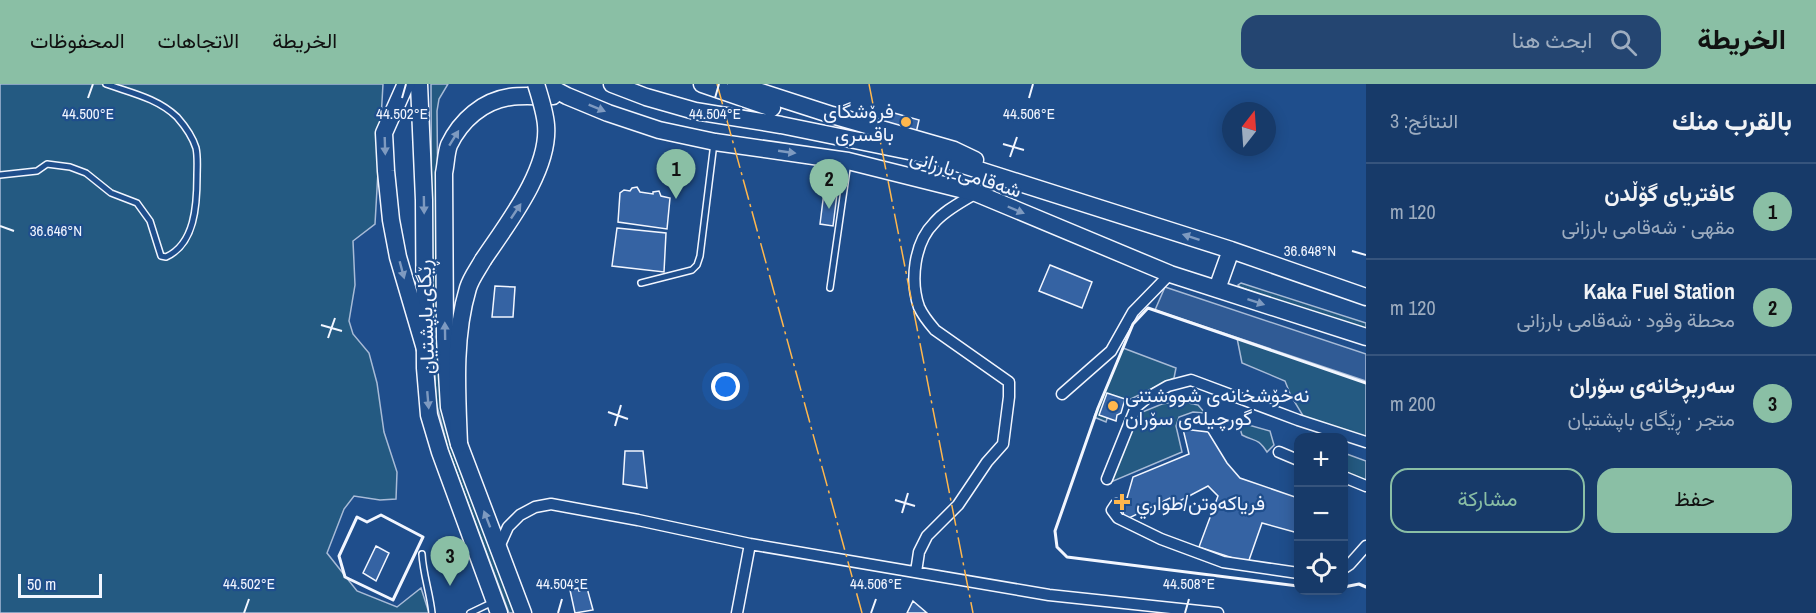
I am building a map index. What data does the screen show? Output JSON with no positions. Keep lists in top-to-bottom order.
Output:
{
  "streets": {
    "main road": ["شەقامی بارزانی", "ڕێگای باپشتیان"]
  },
  "crossings": [
    ["شەقامی بارزانی", "ڕێگای باپشتیان"]
  ],
  "places": {
    "other": ["فرۆشگای باقسری", "نەخۆشخانەی شووشتنی گورچیلەی سۆران"],
    "health": ["فریاکەوتن/طواري"]
  },
  "scale_bar": "50 m",
  "north": "top",
  "page": {
    "header": "الخريطة",
    "search": "ابحث هنا",
    "nav": ["الخريطة", "الاتجاهات", "المحفوظات"],
    "heading": ["بالقرب منك", "النتائج: 3"],
    "pins": ["1", "2", "3"],
    "list": [
      {
        "mark": "1",
        "name": "کافتریای گۆڵدن",
        "note": "مقهى · شەقامی بارزانی",
        "value": "120 m"
      },
      {
        "mark": "2",
        "name": "Kaka Fuel Station",
        "note": "محطة وقود · شەقامی بارزانی",
        "value": "120 m"
      },
      {
        "mark": "3",
        "name": "سەربڕخانەی سۆران",
        "note": "متجر · ڕێگای باپشتیان",
        "value": "200 m"
      }
    ],
    "map_buttons": ["+", "−"],
    "buttons": ["حفظ", "مشاركة"],
    "scale": "50 m"
  },
  "coordinates": [
    "44.500°E",
    "44.502°E",
    "44.504°E",
    "44.506°E",
    "36.646°N",
    "36.648°N",
    "44.508°E"
  ]
}
